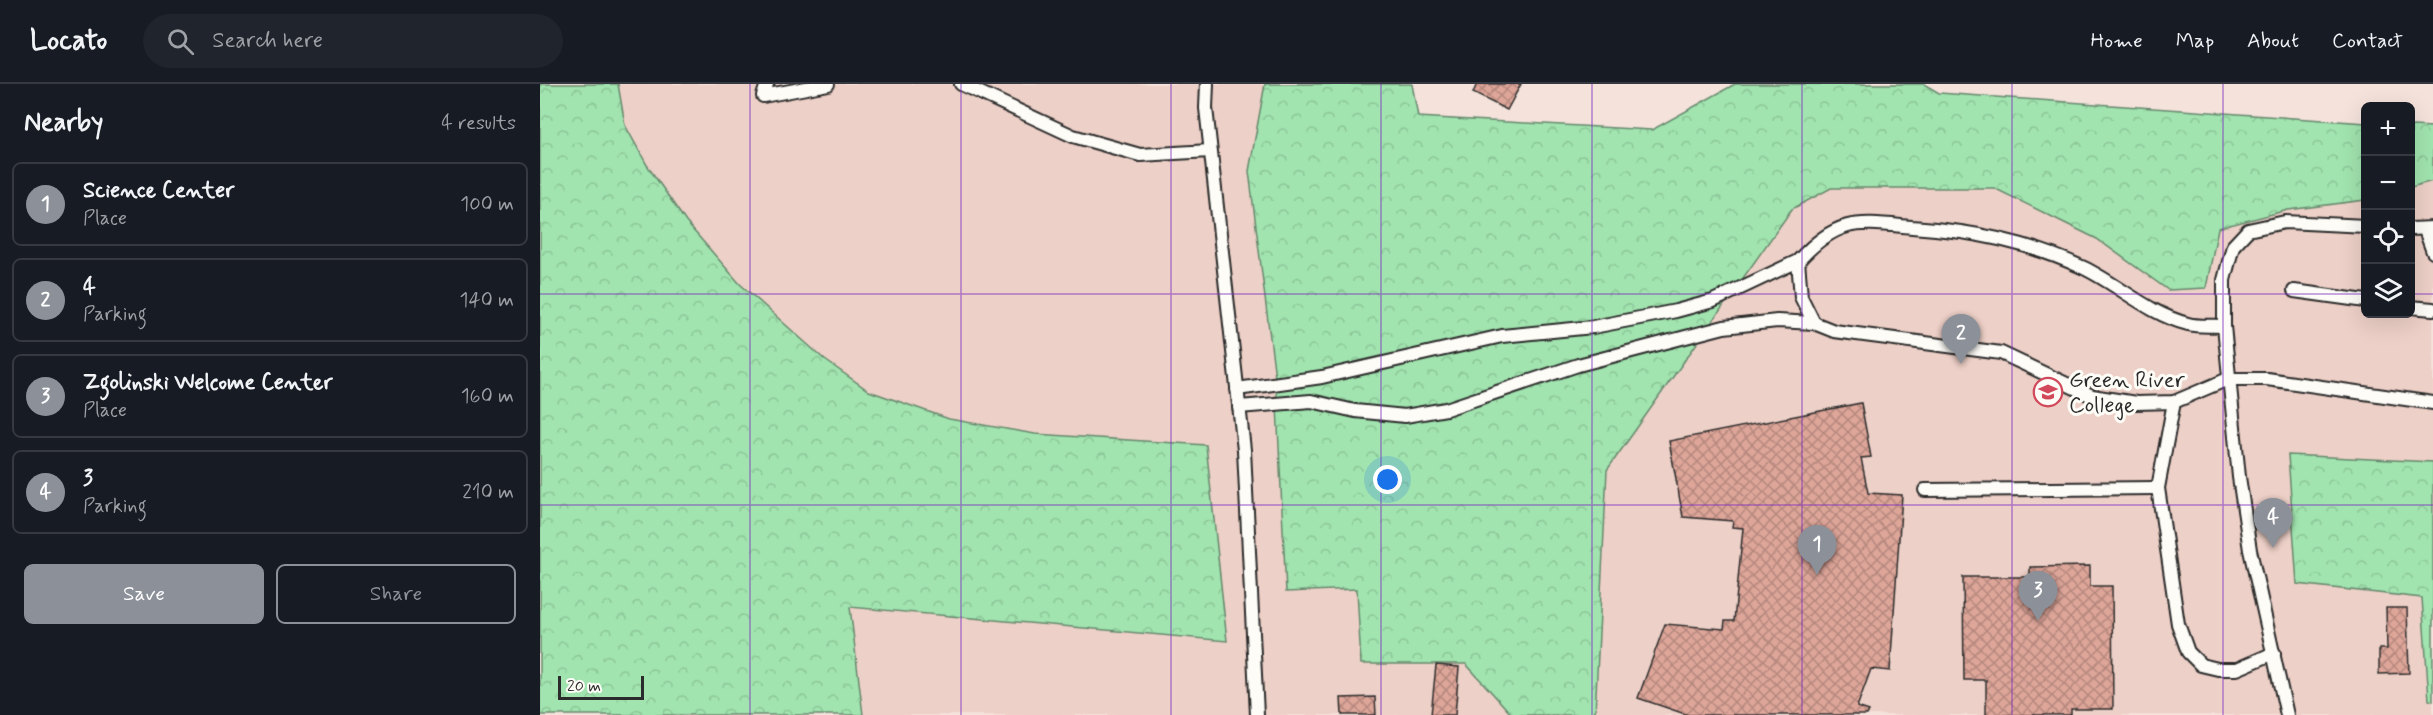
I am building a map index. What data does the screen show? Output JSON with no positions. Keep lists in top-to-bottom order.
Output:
{
  "places": {
    "school or university": ["Green River College"]
  },
  "scale_bar": "20 m",
  "page": {
    "header": "Locato",
    "search": "Search here",
    "nav": [
      "Home",
      "Map",
      "About",
      "Contact"
    ],
    "heading": ["Nearby", "4 results"],
    "map_buttons": ["+", "−"],
    "list": [
      {
        "mark": "1",
        "name": "Science Center",
        "note": "Place",
        "value": "100 m"
      },
      {
        "mark": "2",
        "name": "4",
        "note": "Parking",
        "value": "140 m"
      },
      {
        "mark": "3",
        "name": "Zgolinski Welcome Center",
        "note": "Place",
        "value": "160 m"
      },
      {
        "mark": "4",
        "name": "3",
        "note": "Parking",
        "value": "210 m"
      }
    ],
    "pins": [
      "2",
      "4",
      "1",
      "3"
    ],
    "buttons": ["Save", "Share"],
    "scale": "20 m"
  }
}
